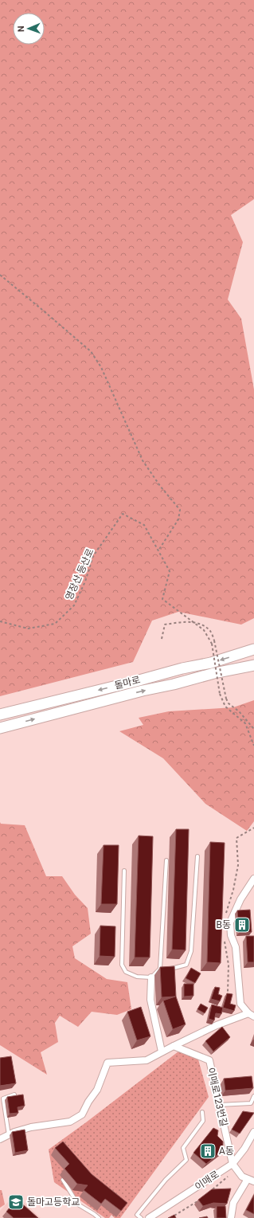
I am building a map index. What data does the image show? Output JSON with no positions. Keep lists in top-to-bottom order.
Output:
{
  "streets": {
    "main road": ["돌마로"],
    "street": ["이매로123번길", "이매로"],
    "path": ["영장산 등산로"]
  },
  "crossings": [
    ["이매로123번길", "이매로"]
  ],
  "places": {
    "building": ["B동", "A동"],
    "school or university": ["돌마고등학교"]
  },
  "north": "left"
}
